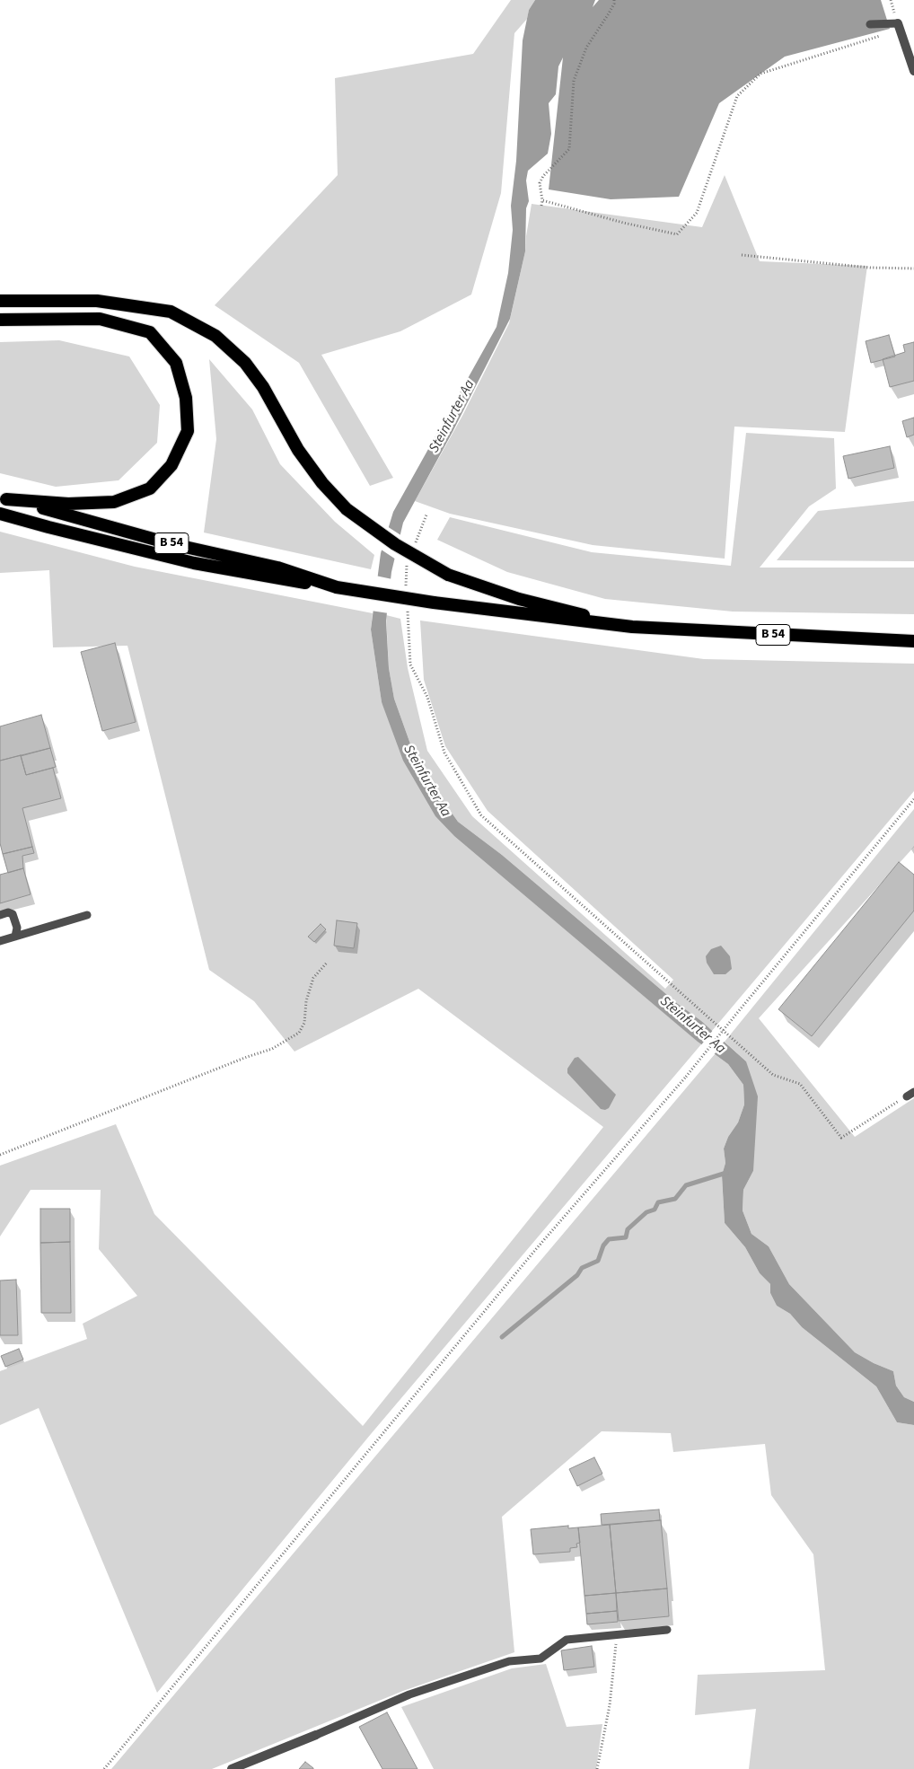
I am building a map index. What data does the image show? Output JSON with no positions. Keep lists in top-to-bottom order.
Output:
{
  "streets": {
    "highway": ["B 54"]
  },
  "water": ["Steinfurter Aa"]
}
